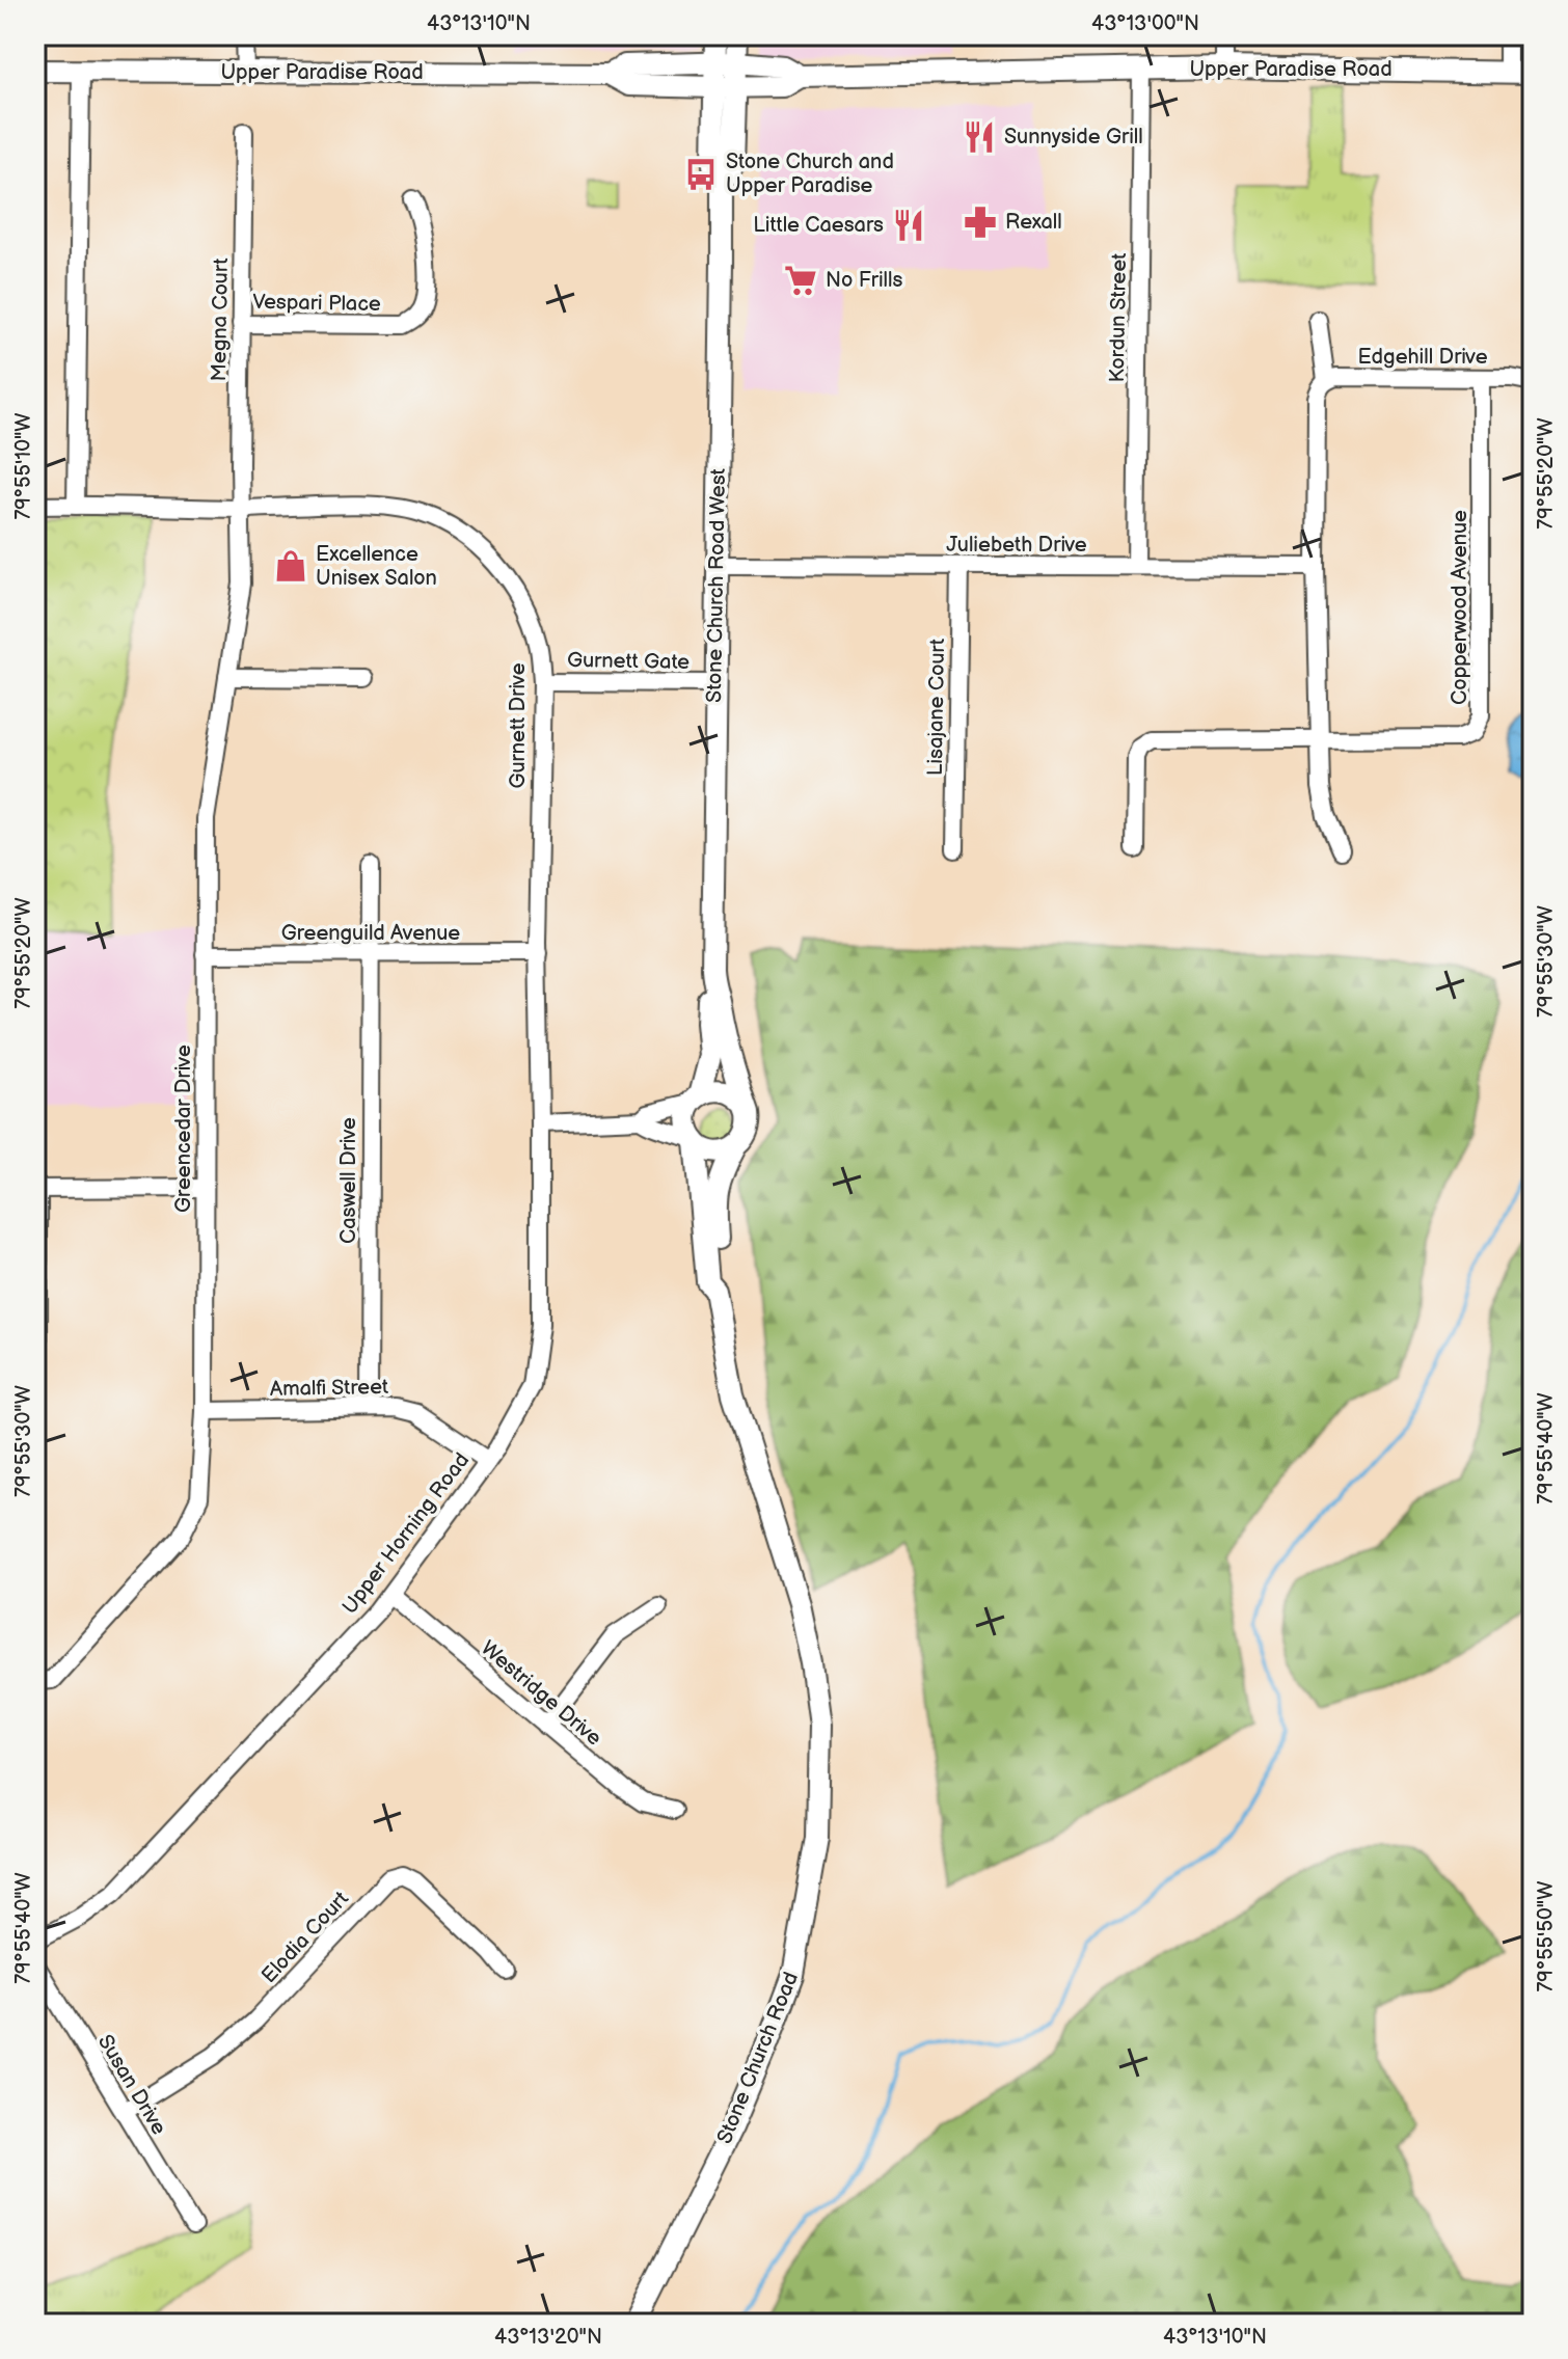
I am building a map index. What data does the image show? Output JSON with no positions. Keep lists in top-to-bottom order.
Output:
{
  "streets": {
    "main road": ["Upper Paradise Road", "Stone Church Road West", "Stone Church Road"],
    "street": [
      "Vespari Place",
      "Kordun Street",
      "Megna Court",
      "Edgehill Drive",
      "Juliebeth Drive",
      "Copperwood Avenue",
      "Gurnett Gate",
      "Lisajane Court",
      "Gurnett Drive",
      "Greenguild Avenue",
      "Greencedar Drive",
      "Caswell Drive",
      "Amalfi Street",
      "Upper Horning Road",
      "Westridge Drive",
      "Elodia Court",
      "Susan Drive"
    ]
  },
  "crossings": [
    ["Upper Paradise Road", "Kordun Street"],
    ["Upper Paradise Road", "Stone Church Road West"],
    ["Vespari Place", "Megna Court"],
    ["Kordun Street", "Juliebeth Drive"],
    ["Megna Court", "Gurnett Drive"],
    ["Megna Court", "Greencedar Drive"],
    ["Edgehill Drive", "Copperwood Avenue"],
    ["Juliebeth Drive", "Stone Church Road West"],
    ["Juliebeth Drive", "Lisajane Court"],
    ["Stone Church Road West", "Gurnett Gate"],
    ["Gurnett Gate", "Gurnett Drive"],
    ["Gurnett Drive", "Greenguild Avenue"],
    ["Gurnett Drive", "Greencedar Drive"],
    ["Gurnett Drive", "Upper Horning Road"],
    ["Greenguild Avenue", "Greencedar Drive"],
    ["Greenguild Avenue", "Caswell Drive"],
    ["Greencedar Drive", "Amalfi Street"],
    ["Caswell Drive", "Amalfi Street"],
    ["Amalfi Street", "Upper Horning Road"],
    ["Upper Horning Road", "Westridge Drive"],
    ["Elodia Court", "Susan Drive"]
  ],
  "places": {
    "restaurant": ["Sunnyside Grill", "Little Caesars"],
    "bus stop": ["Stone Church and Upper Paradise"],
    "pharmacy": ["Rexall"],
    "supermarket": ["No Frills"],
    "shop": ["Excellence Unisex Salon"]
  },
  "coordinates": [
    "43°13'10\"N",
    "43°13'00\"N",
    "79°55'10\"W",
    "79°55'20\"W",
    "79°55'30\"W",
    "79°55'40\"W",
    "79°55'50\"W",
    "43°13'20\"N"
  ]
}
